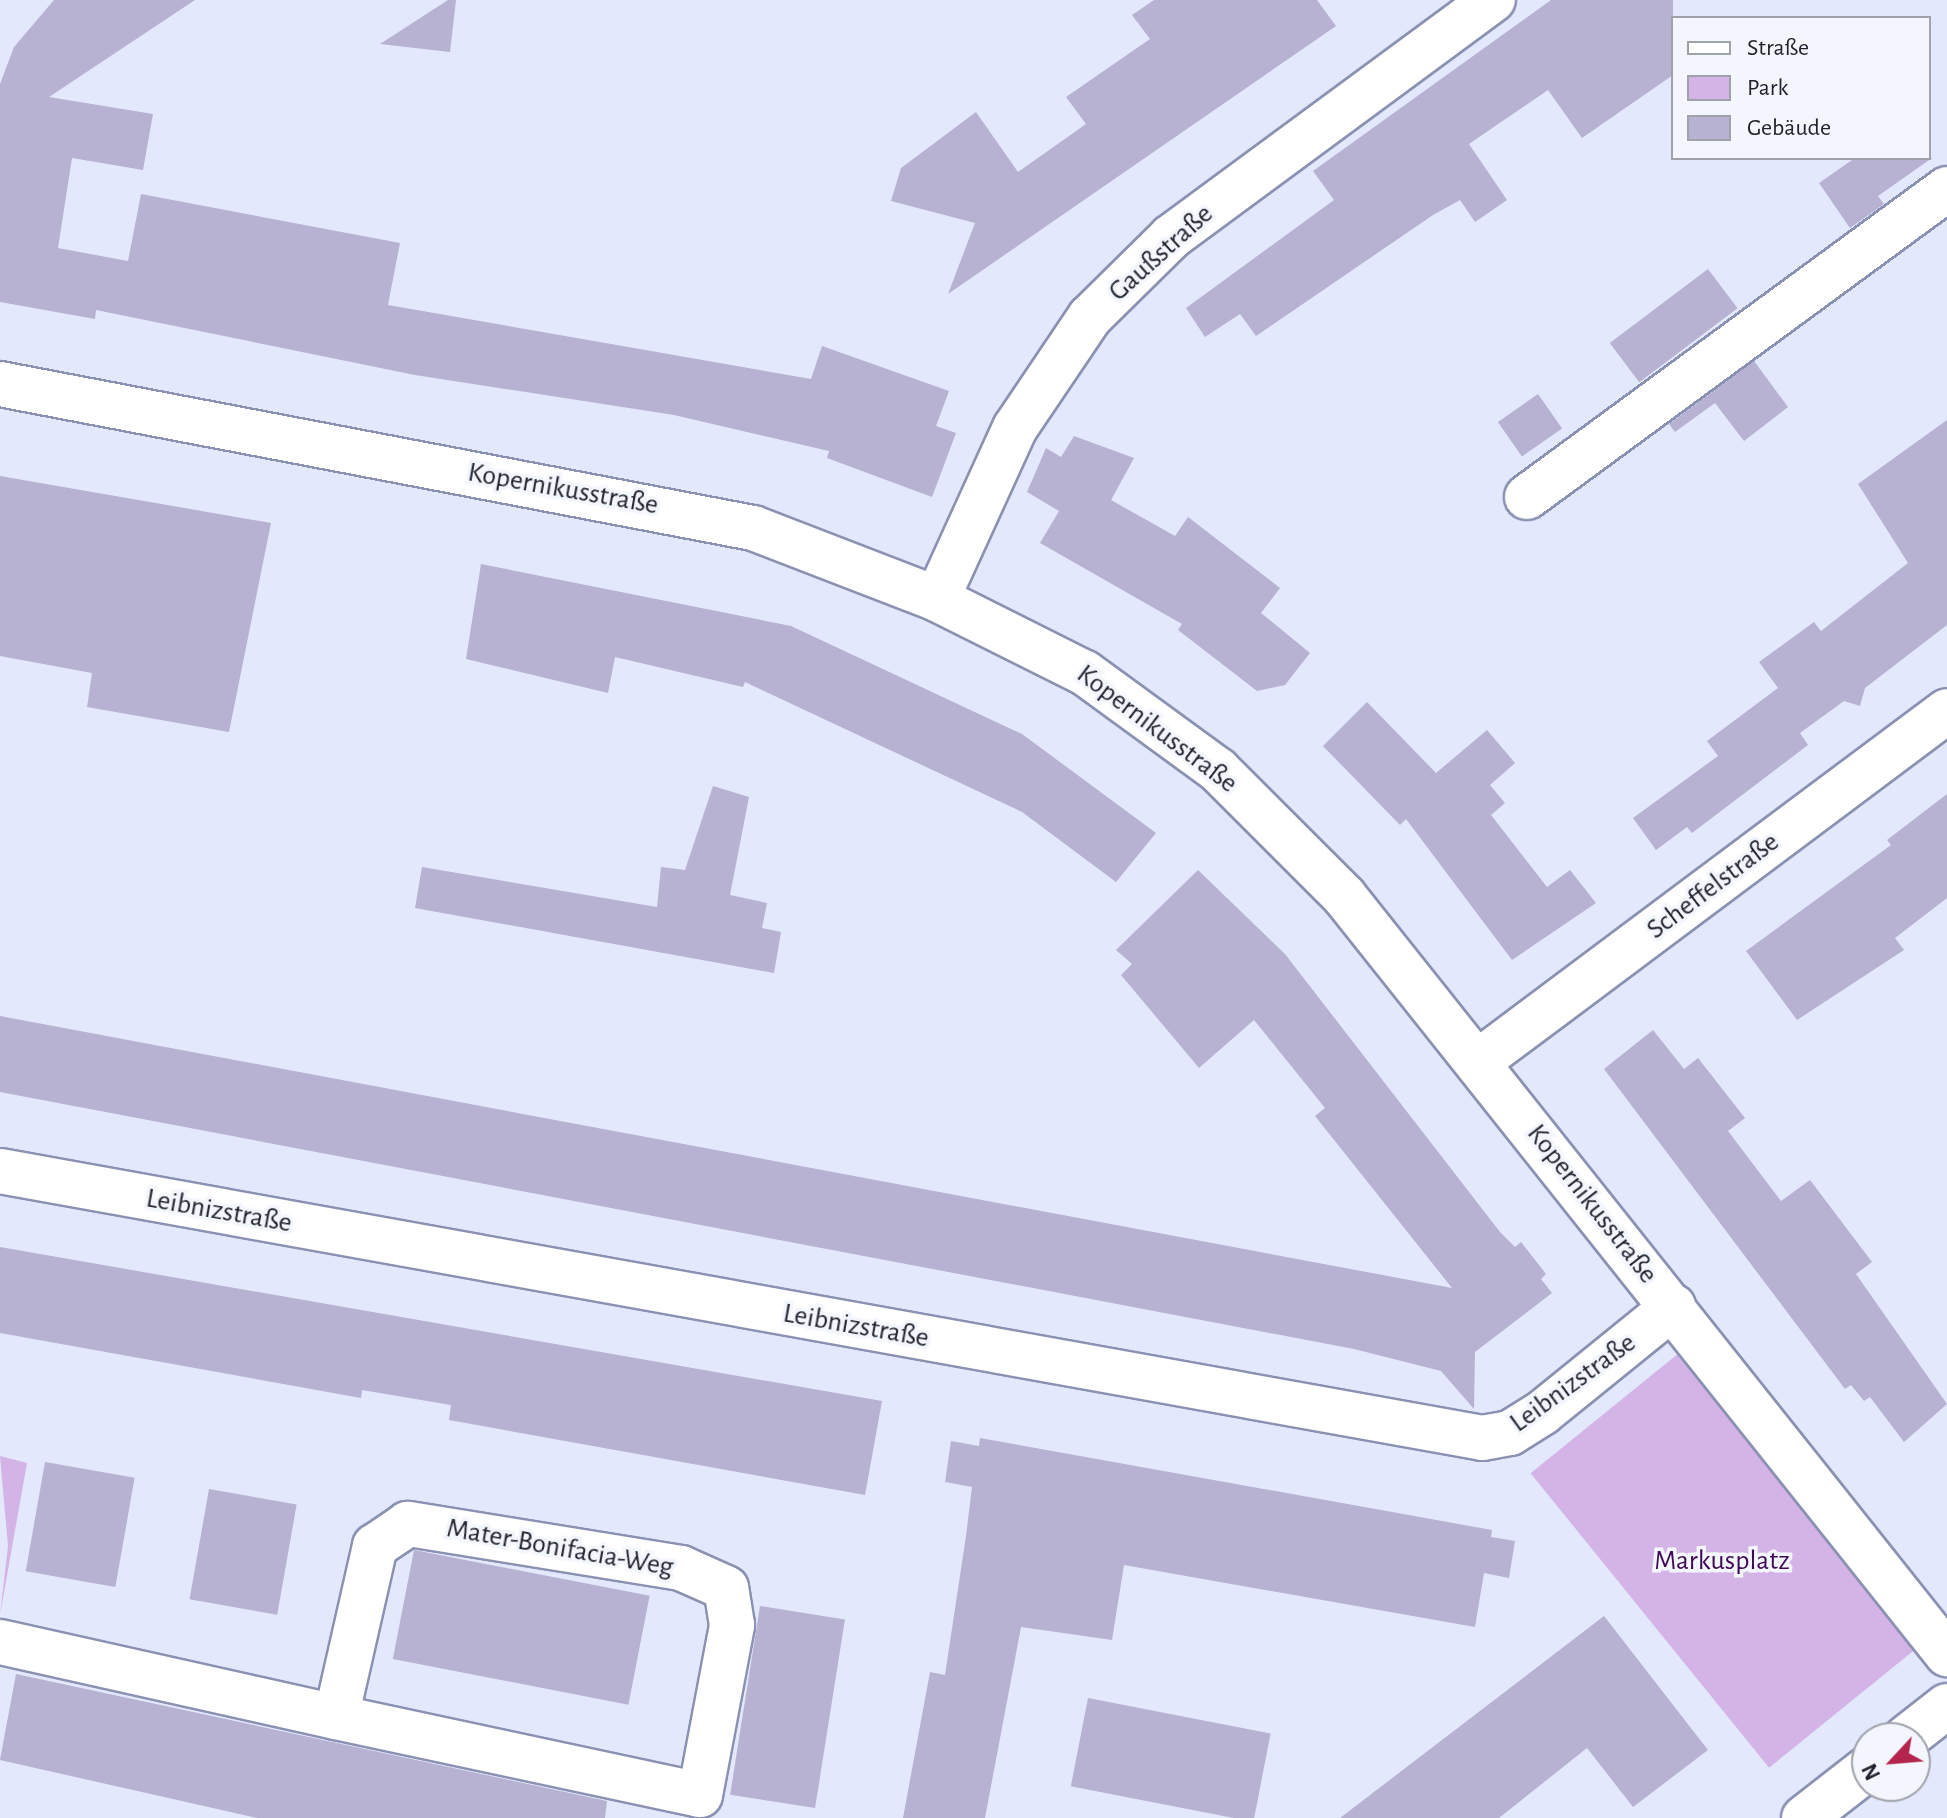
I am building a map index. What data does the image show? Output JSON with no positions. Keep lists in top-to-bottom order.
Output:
{
  "streets": {
    "street": [
      "Gaußstraße",
      "Kopernikusstraße",
      "Scheffelstraße",
      "Leibnizstraße",
      "Mater-Bonifacia-Weg"
    ]
  },
  "crossings": [
    ["Gaußstraße", "Kopernikusstraße"],
    ["Kopernikusstraße", "Scheffelstraße"],
    ["Kopernikusstraße", "Leibnizstraße"]
  ],
  "parks": ["Markusplatz"],
  "legend": ["Straße", "Park", "Gebäude"],
  "north": "bottom left"
}
